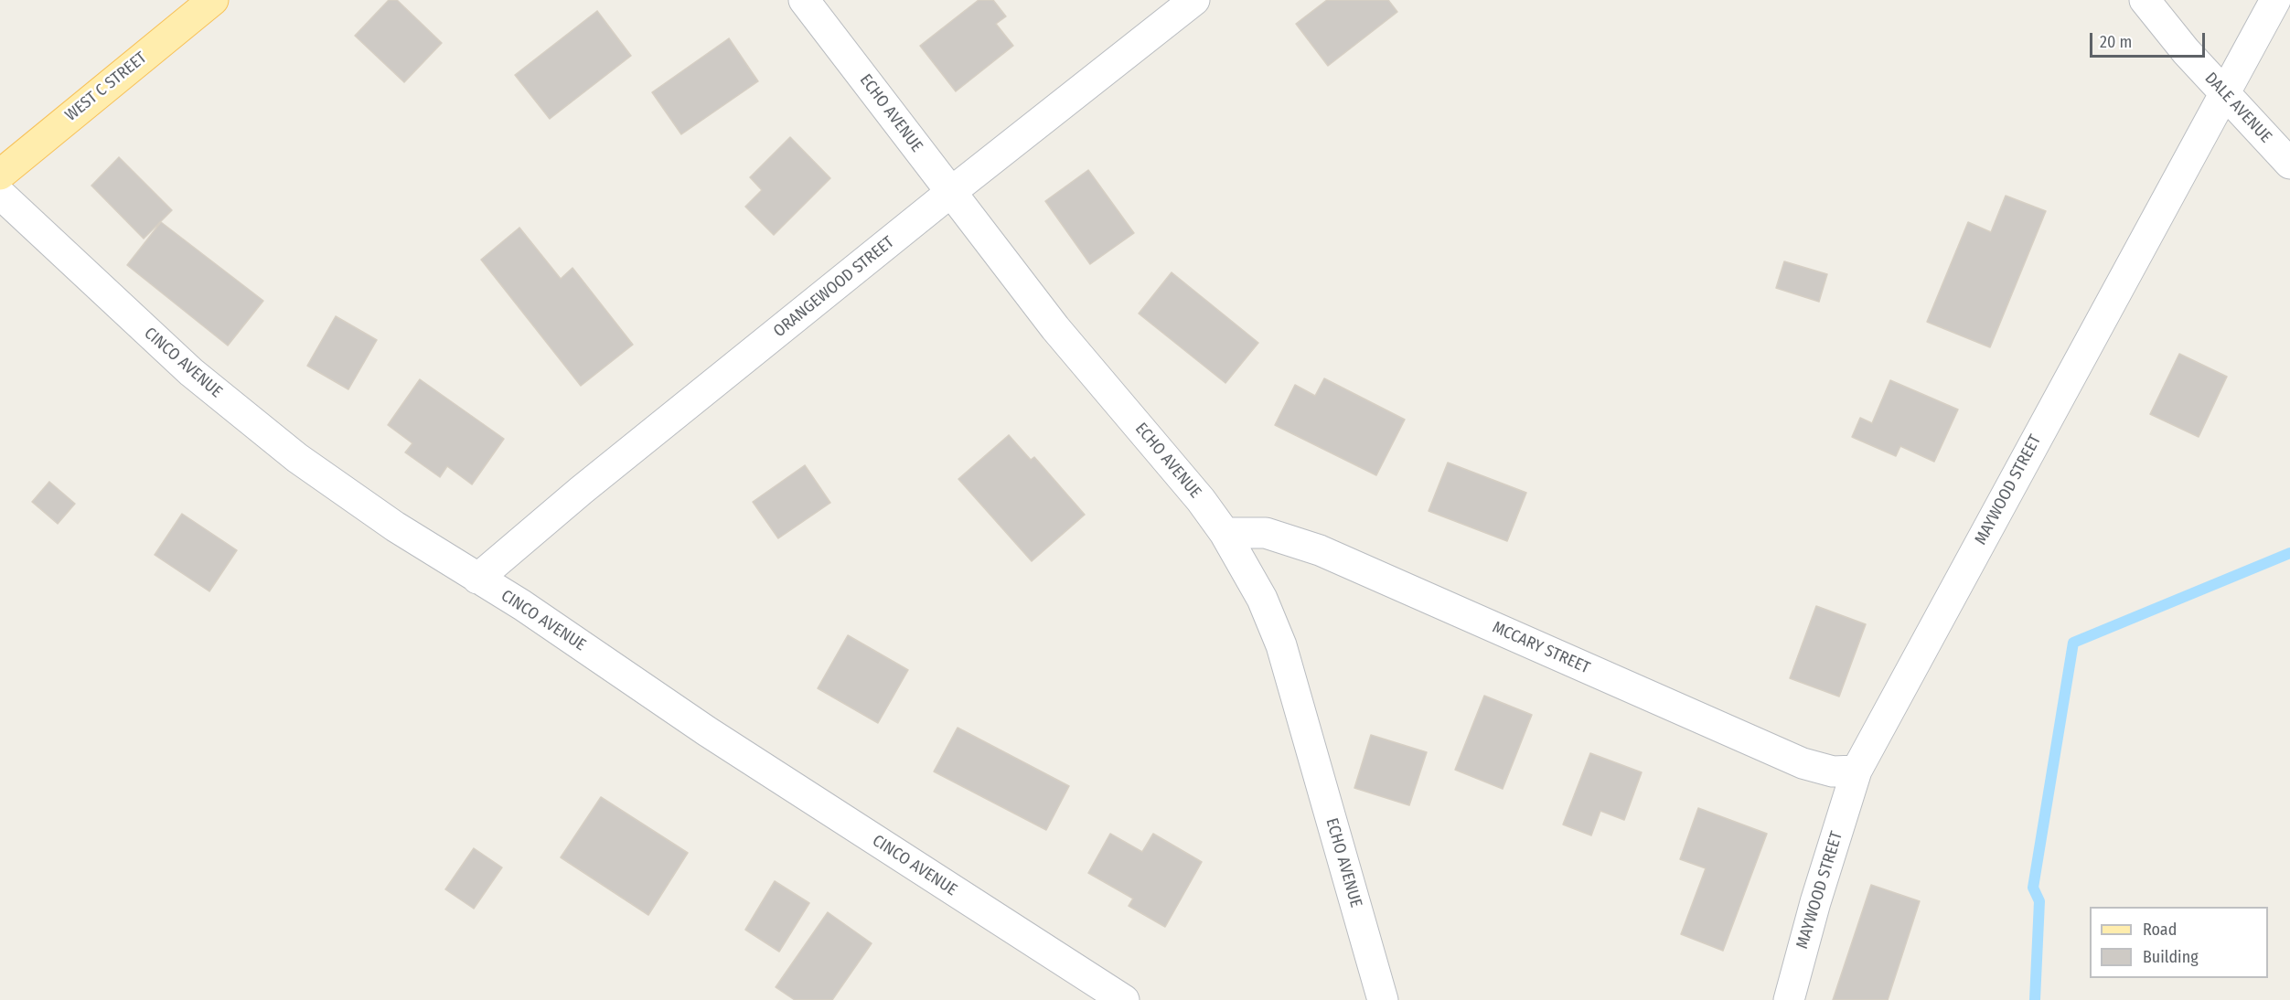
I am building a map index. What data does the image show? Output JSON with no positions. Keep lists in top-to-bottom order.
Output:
{
  "streets": {
    "main road": ["WEST C STREET"],
    "street": [
      "DALE AVENUE",
      "ECHO AVENUE",
      "ORANGEWOOD STREET",
      "CINCO AVENUE",
      "MAYWOOD STREET",
      "MCCARY STREET"
    ]
  },
  "crossings": [
    ["DALE AVENUE", "MAYWOOD STREET"],
    ["ECHO AVENUE", "ORANGEWOOD STREET"],
    ["ECHO AVENUE", "MCCARY STREET"],
    ["ORANGEWOOD STREET", "CINCO AVENUE"],
    ["MAYWOOD STREET", "MCCARY STREET"]
  ],
  "legend": ["Road", "Building"],
  "scale_bar": "20 m"
}
